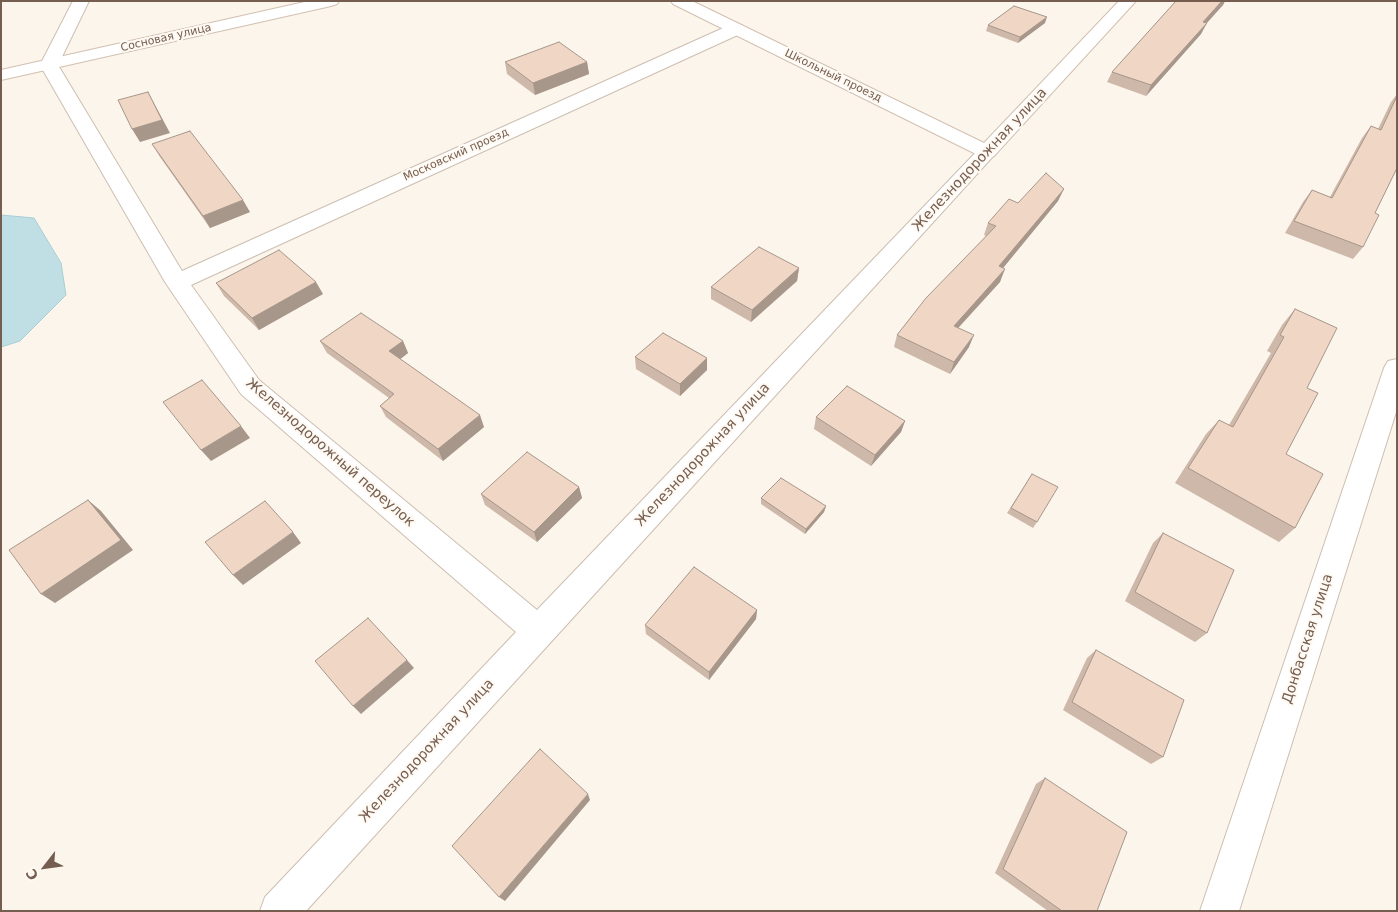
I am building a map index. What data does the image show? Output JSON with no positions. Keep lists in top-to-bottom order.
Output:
{
  "streets": {
    "street": [
      "Сосновая улица",
      "Школьный проезд",
      "Московский проезд",
      "Железнодорожная улица",
      "Железнодорожный переулок",
      "Донбасская улица"
    ]
  },
  "crossings": [
    ["Сосновая улица", "Железнодорожный переулок"],
    ["Школьный проезд", "Московский проезд"],
    ["Школьный проезд", "Железнодорожная улица"],
    ["Московский проезд", "Железнодорожный переулок"],
    ["Железнодорожная улица", "Железнодорожный переулок"]
  ],
  "north": "bottom left"
}
